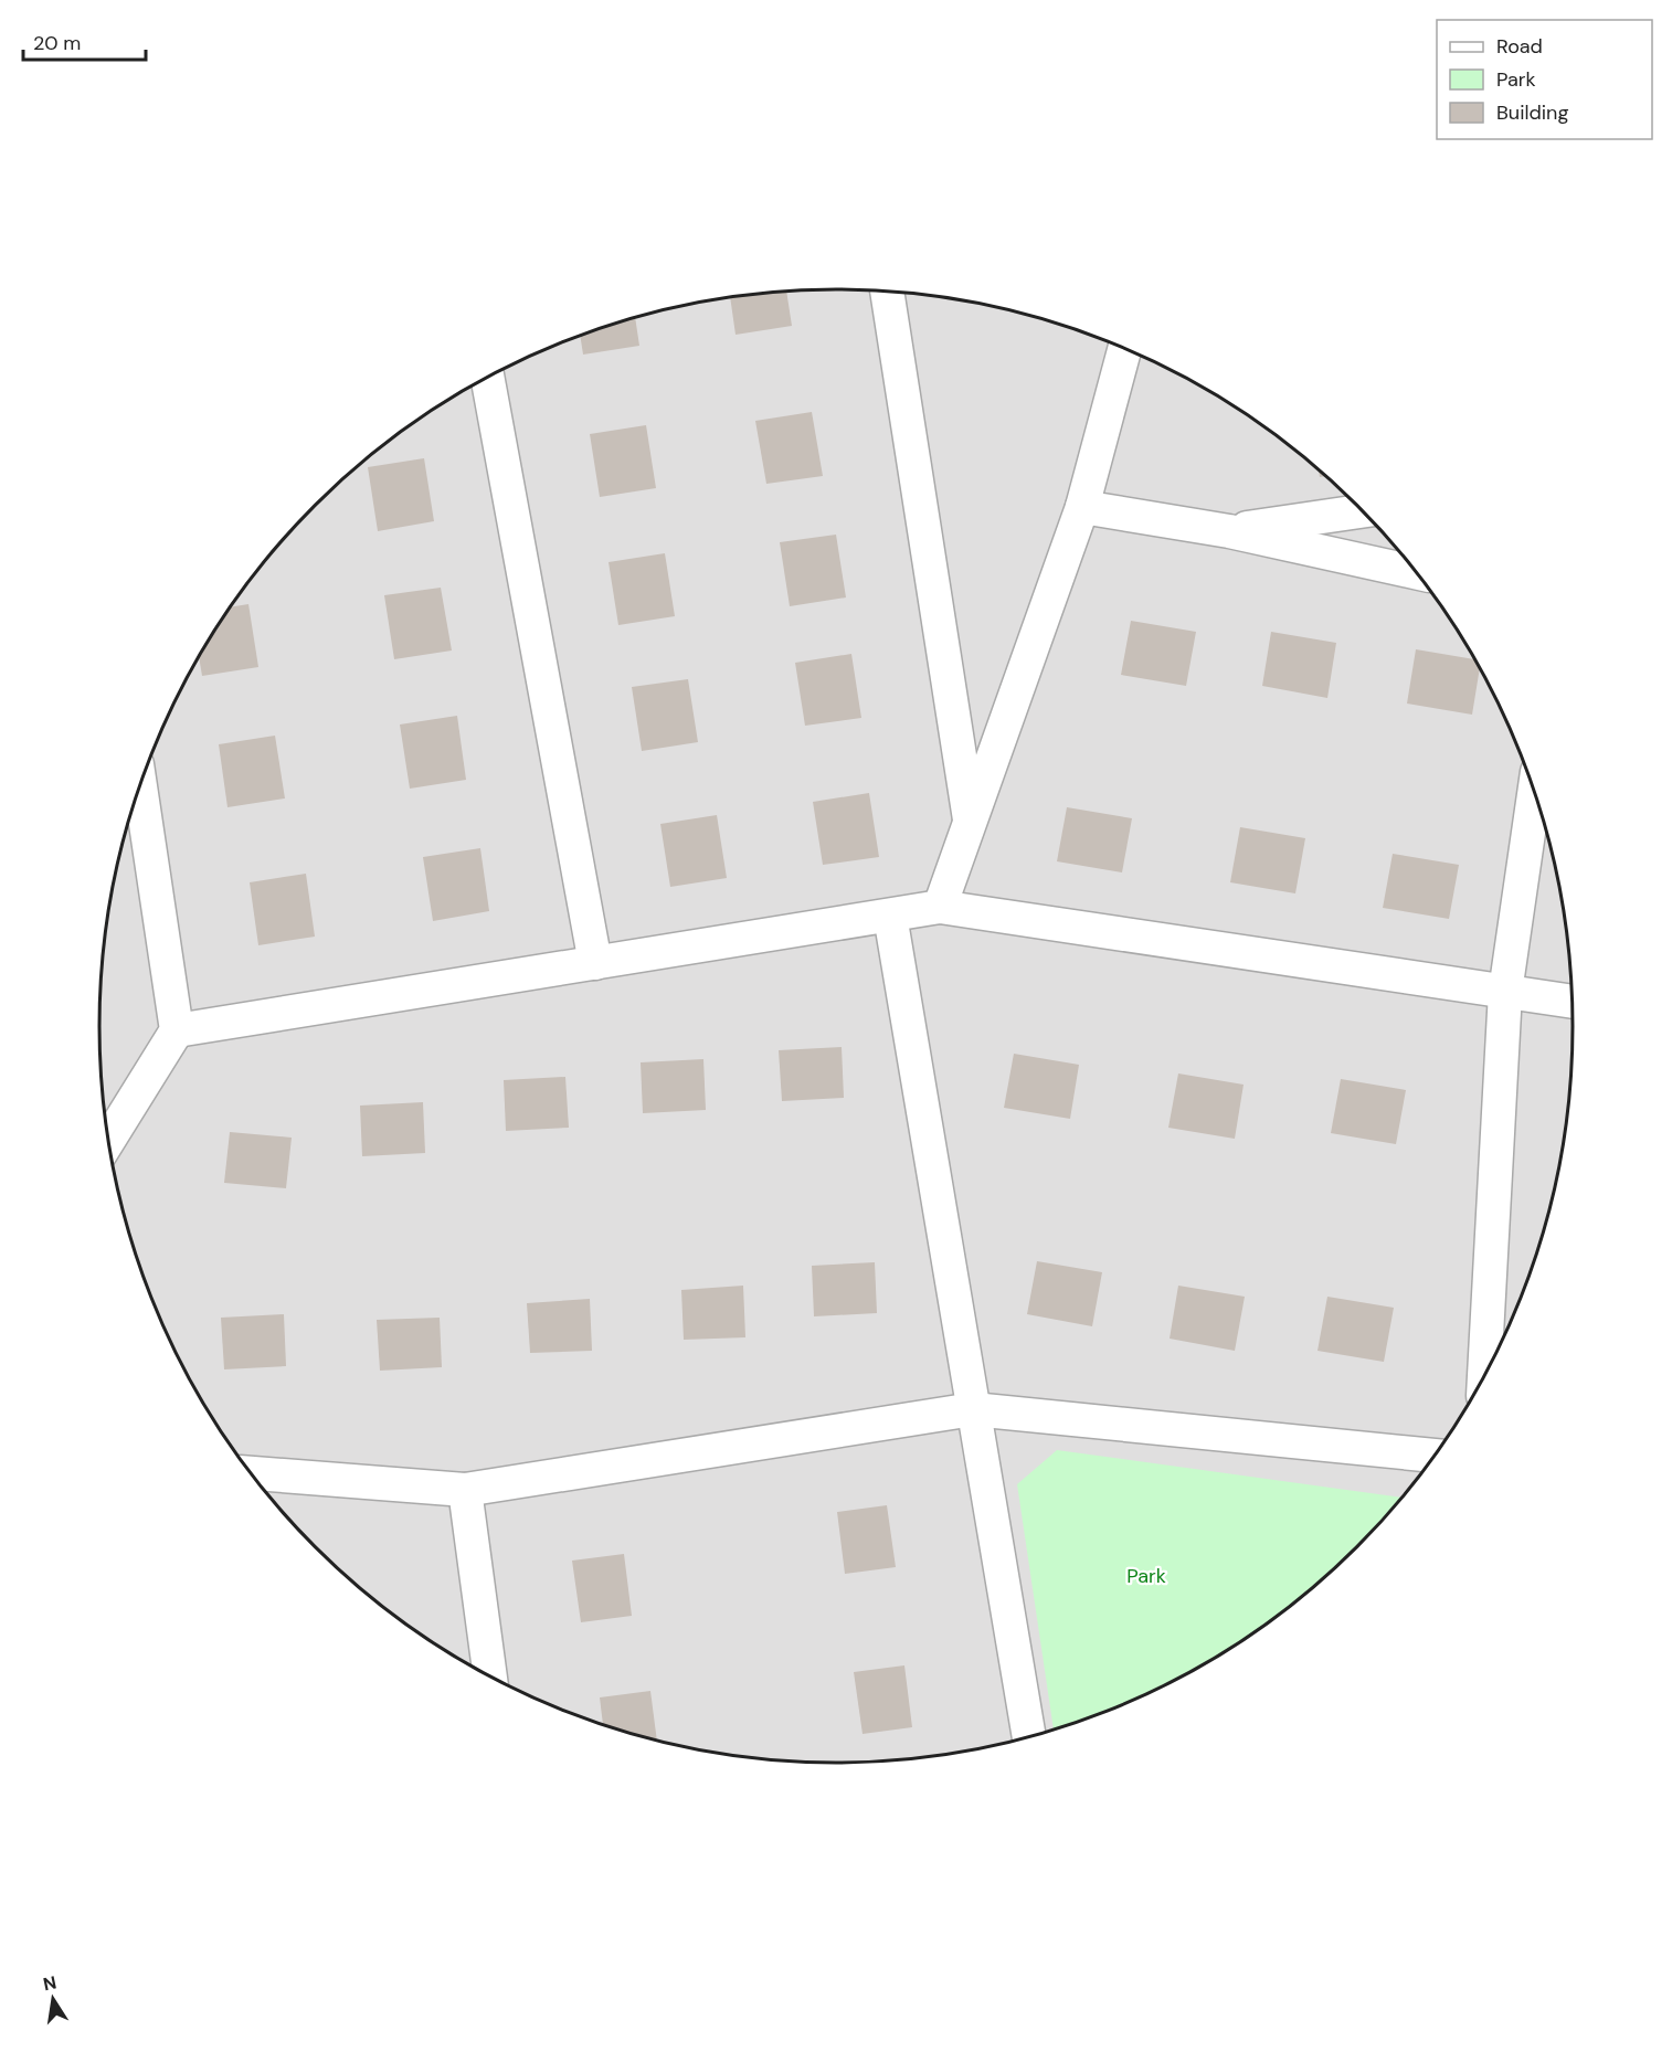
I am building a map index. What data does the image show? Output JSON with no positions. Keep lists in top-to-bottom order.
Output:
{
  "parks": ["Park"],
  "legend": ["Road", "Park", "Building"],
  "scale_bar": "20 m",
  "north": "top"
}
